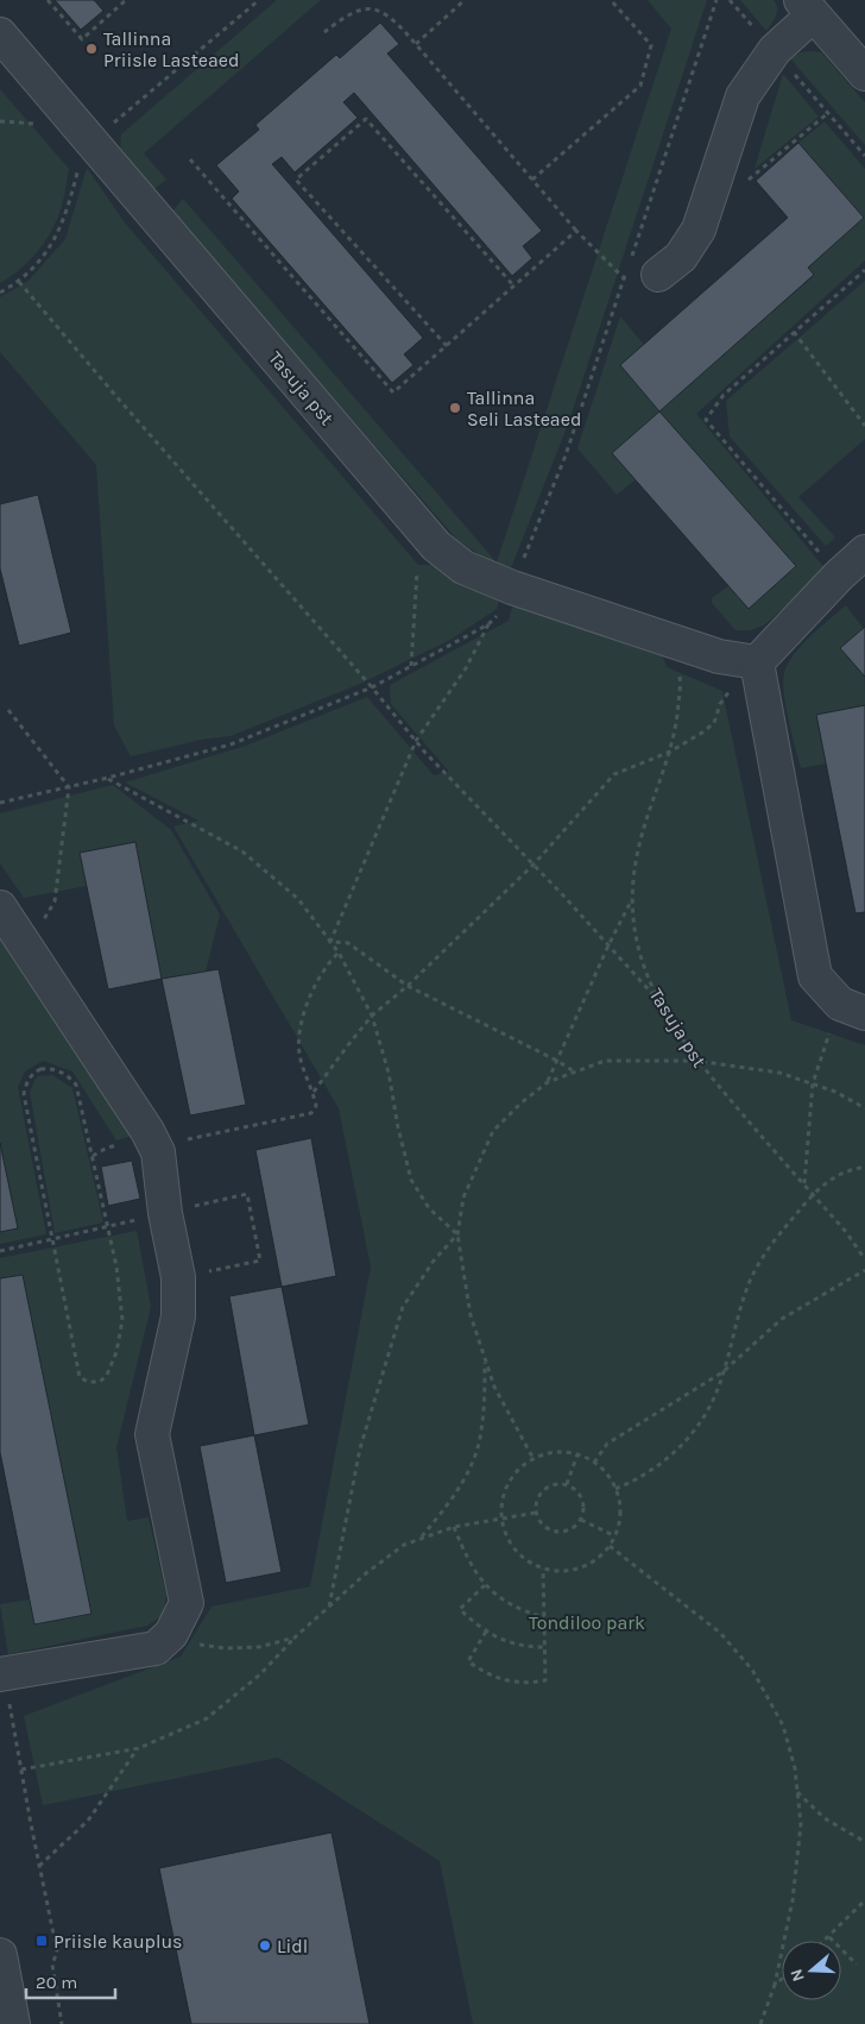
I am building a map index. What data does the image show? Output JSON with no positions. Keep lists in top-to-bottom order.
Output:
{
  "streets": {
    "street": ["Tasuja pst"]
  },
  "parks": ["Tondiloo park"],
  "places": {
    "other": ["Tallinna Priisle Lasteaed", "Tallinna Seli Lasteaed", "Lidl"],
    "transit": ["Priisle kauplus"]
  },
  "scale_bar": "20 m",
  "north": "left"
}
